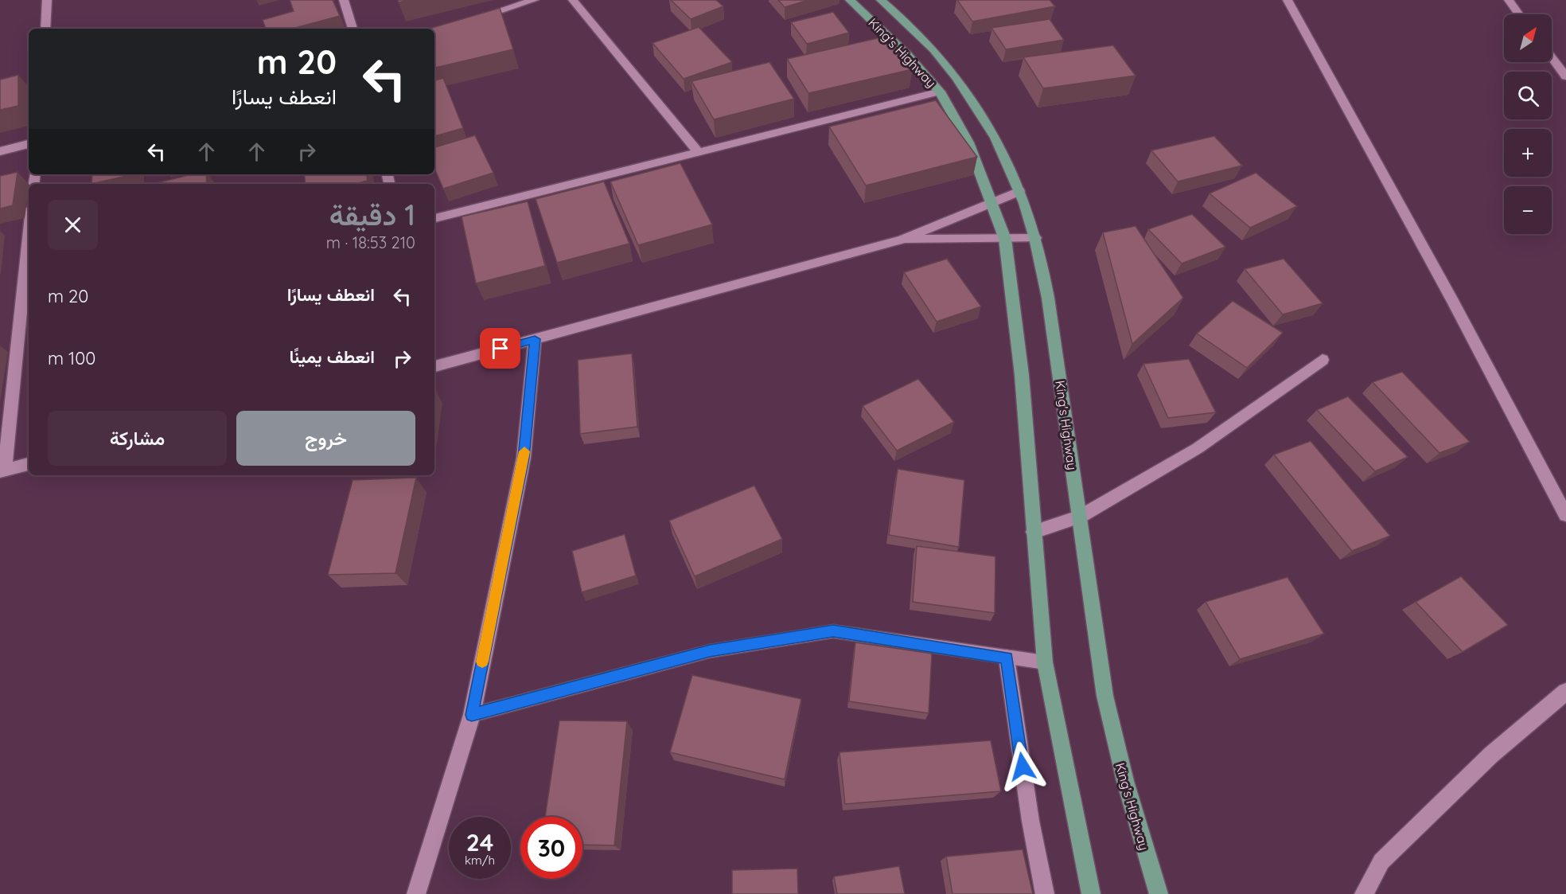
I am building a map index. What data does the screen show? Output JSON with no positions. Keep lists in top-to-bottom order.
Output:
{
  "streets": {
    "main road": ["King's Highway"]
  },
  "north": "top right",
  "page": {
    "map_buttons": ["+", "−"],
    "turn": ["20 m", "انعطف يسارًا"],
    "heading": ["1 دقيقة", "210 m · 18:53"],
    "list": [
      {
        "name": "انعطف يسارًا",
        "value": "20 m"
      },
      {
        "name": "انعطف يمينًا",
        "value": "100 m"
      }
    ],
    "buttons": ["خروج", "مشاركة"],
    "speed": "24 km/h",
    "limit": "30"
  }
}
